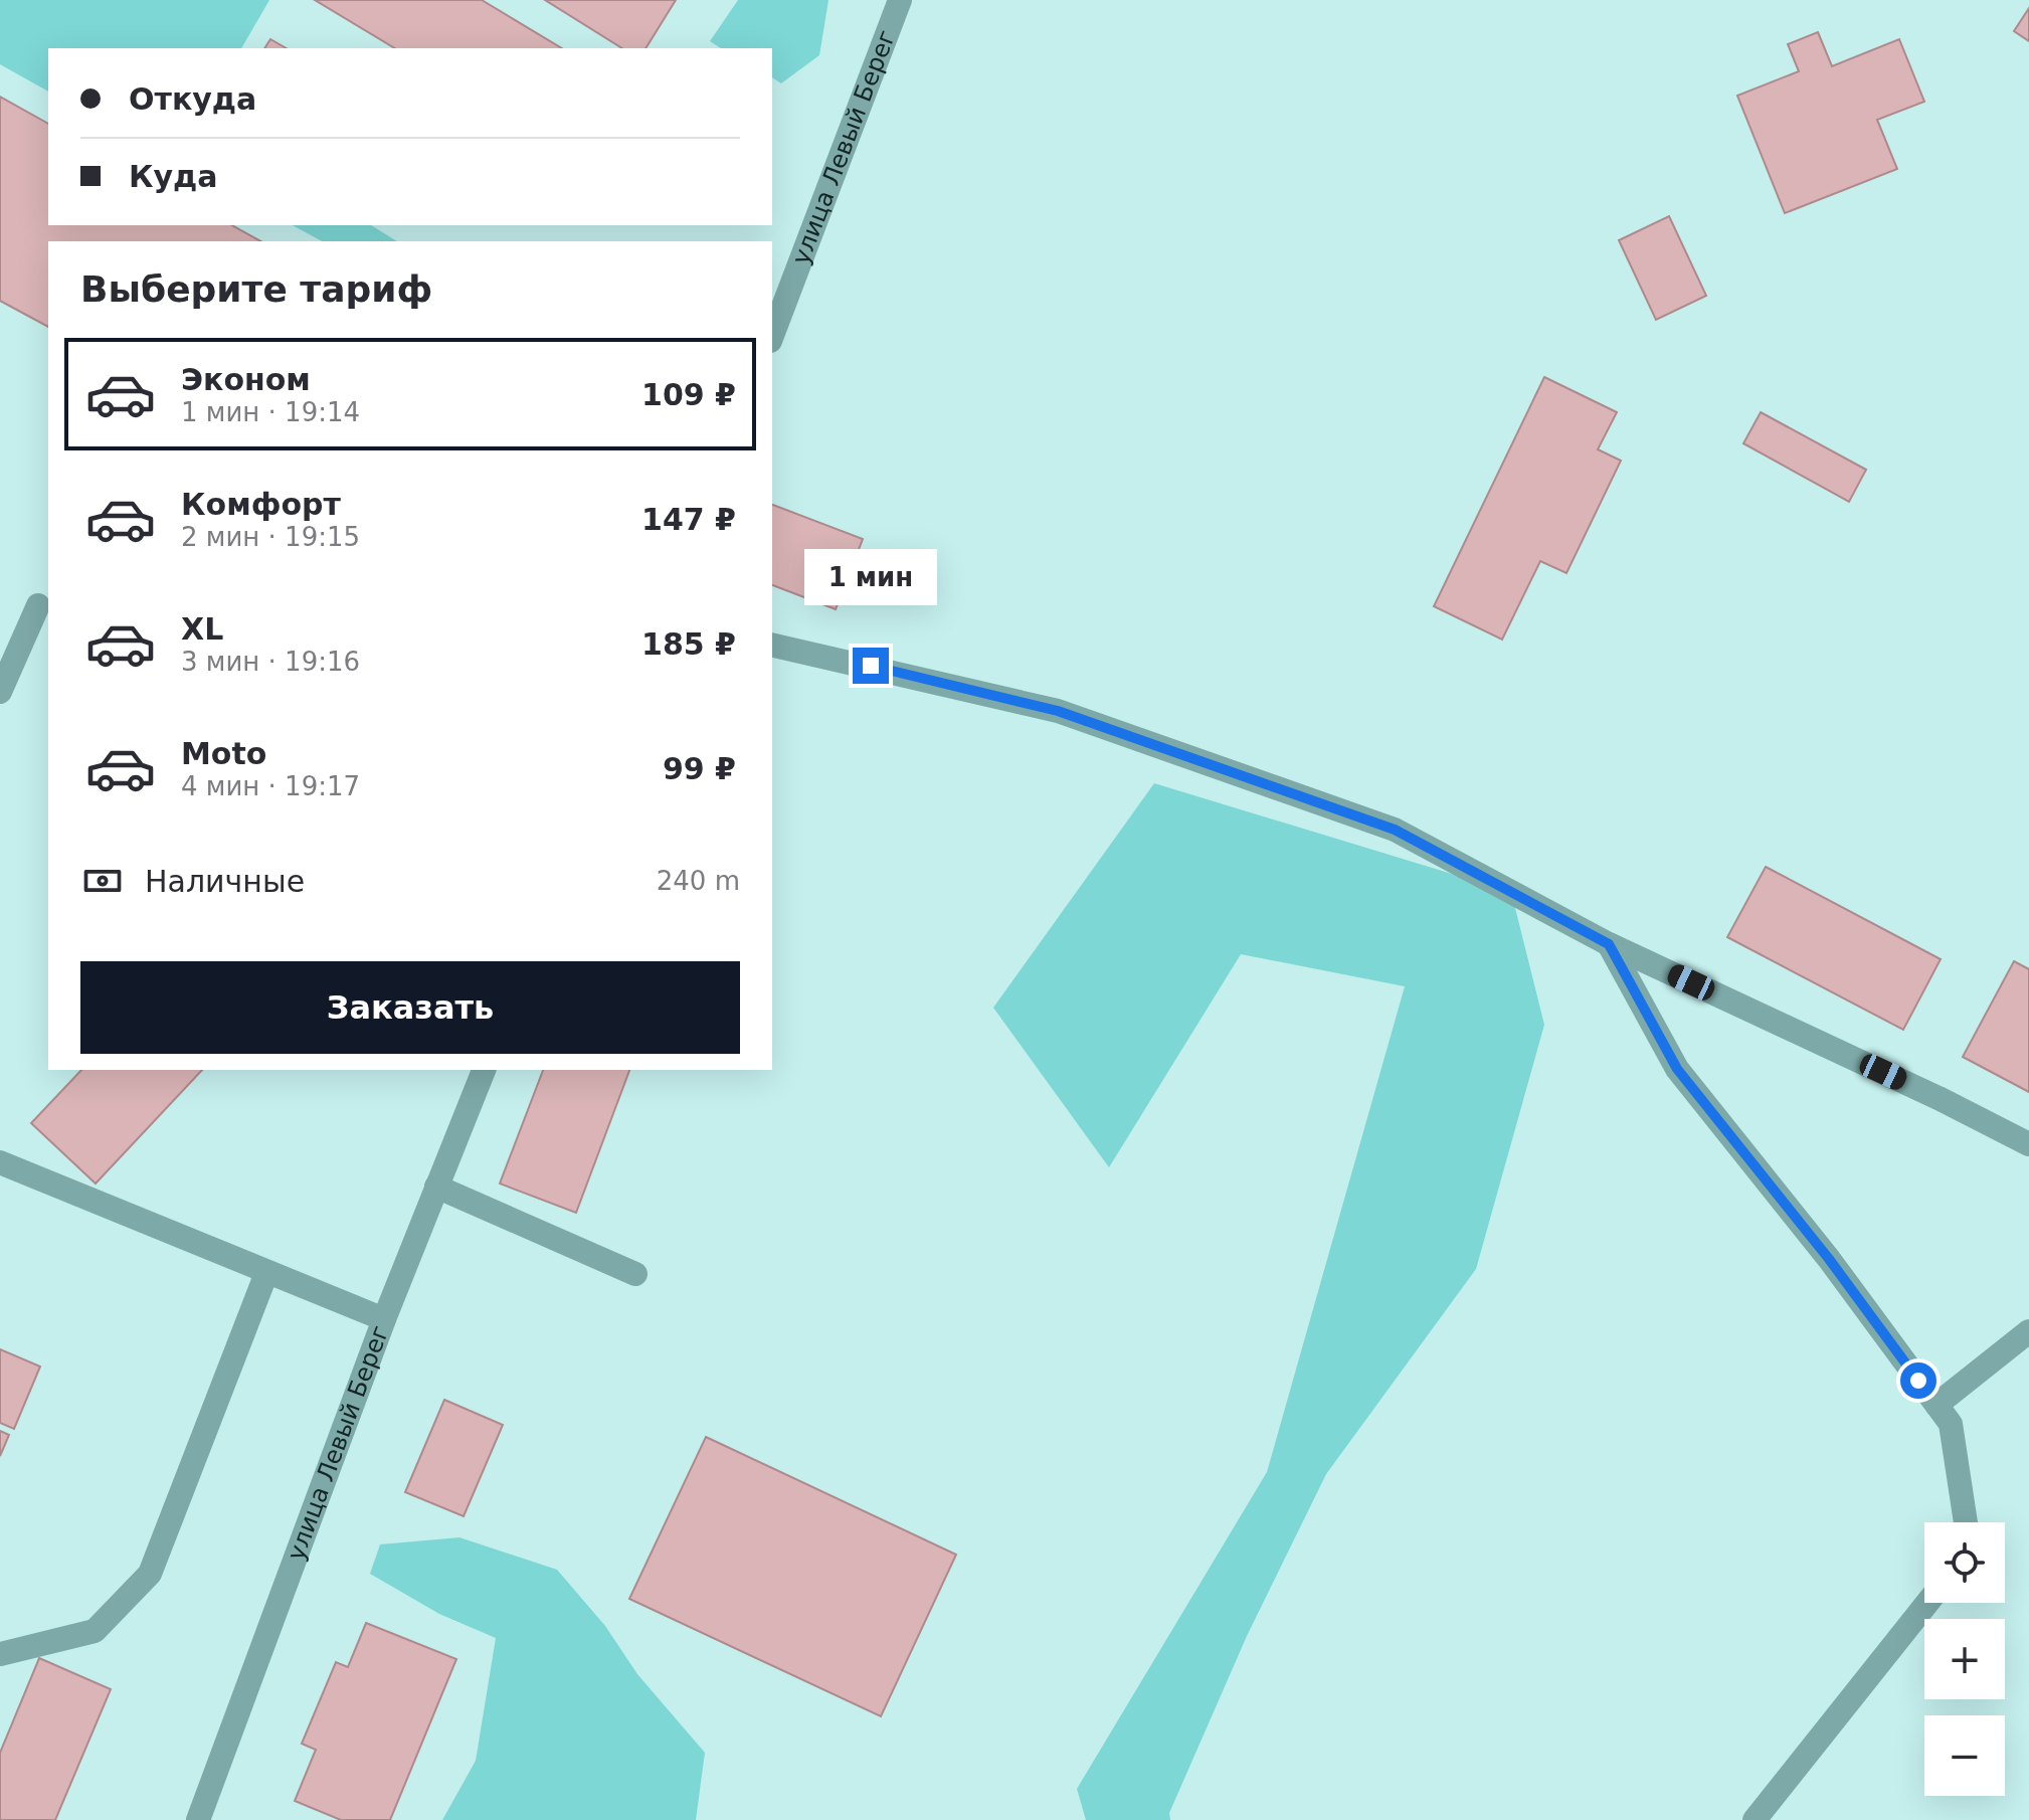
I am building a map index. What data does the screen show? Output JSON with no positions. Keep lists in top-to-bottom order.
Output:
{
  "streets": {
    "street": ["улица Левый Берег"]
  },
  "page": {
    "banner": ["Откуда", "Куда"],
    "heading": "Выберите тариф",
    "list": [
      {
        "name": "Эконом",
        "note": "1 мин · 19:14",
        "value": "109 ₽"
      },
      {
        "name": "Комфорт",
        "note": "2 мин · 19:15",
        "value": "147 ₽"
      },
      {
        "name": "XL",
        "note": "3 мин · 19:16",
        "value": "185 ₽"
      },
      {
        "name": "Moto",
        "note": "4 мин · 19:17",
        "value": "99 ₽"
      }
    ],
    "bubble": "1 мин",
    "pay": ["Наличные", "240 m"],
    "buttons": "Заказать",
    "map_buttons": ["+", "−"]
  }
}
